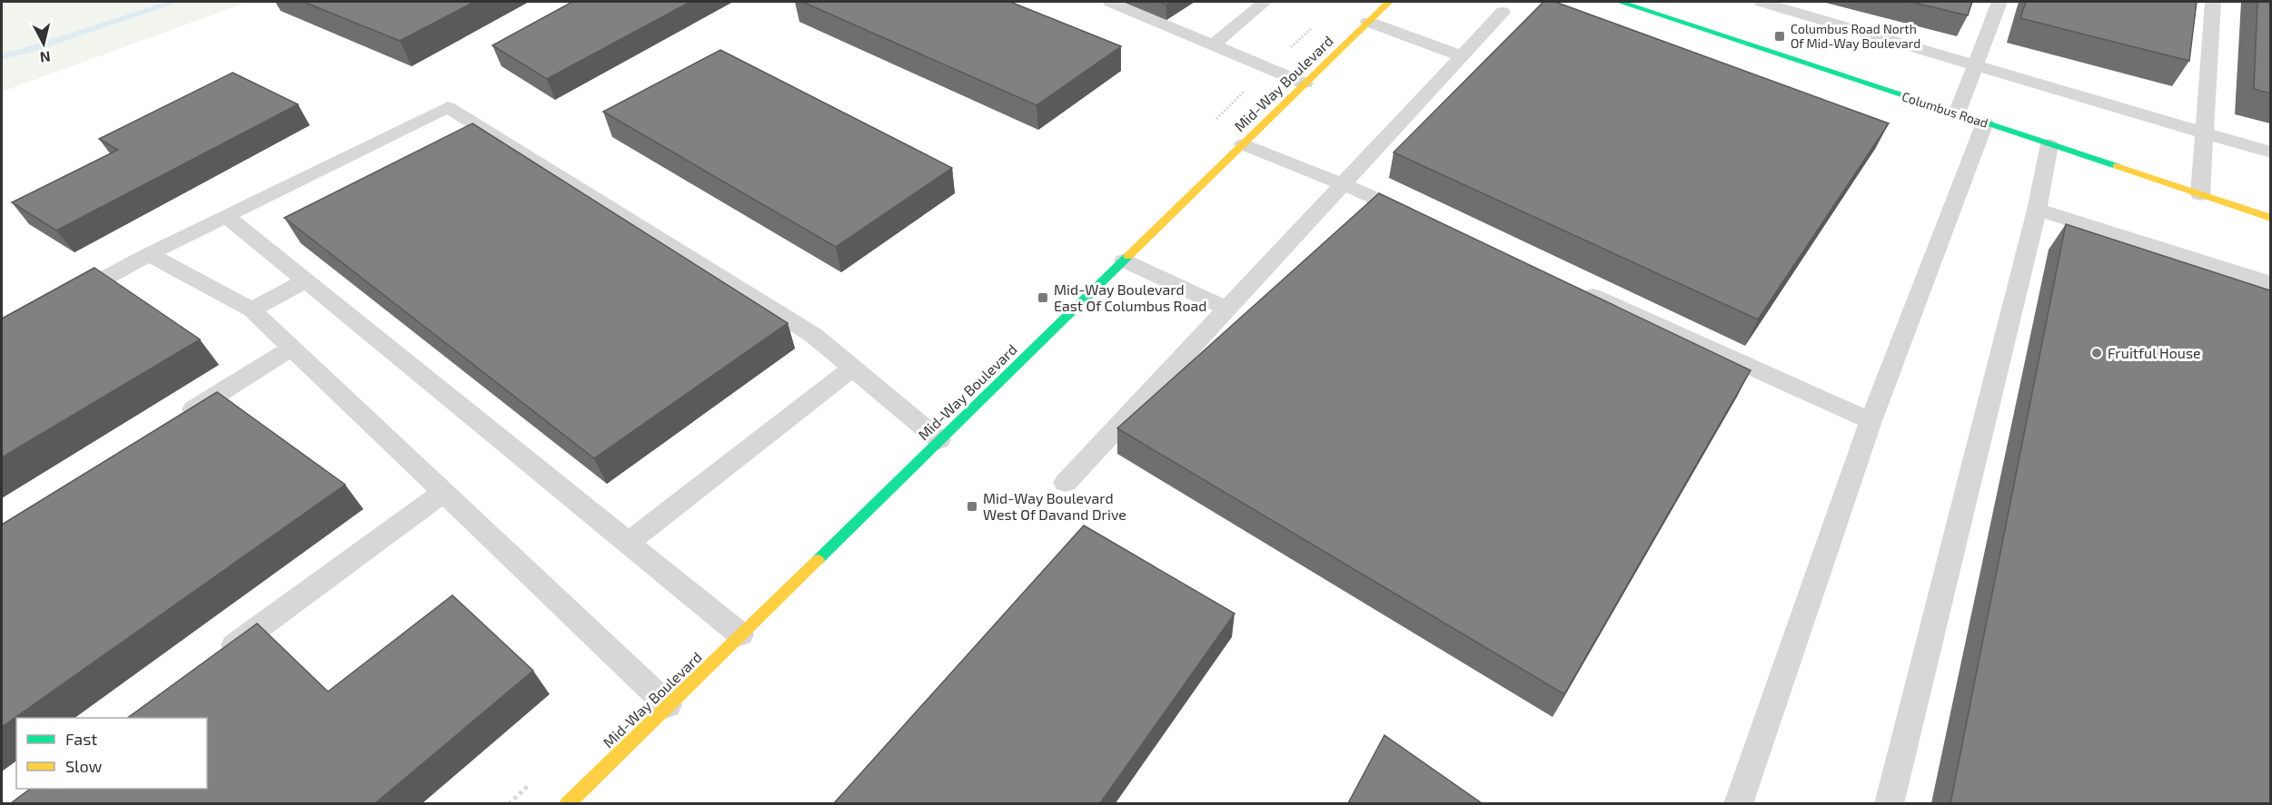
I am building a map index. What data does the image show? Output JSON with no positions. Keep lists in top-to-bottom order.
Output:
{
  "streets": {
    "street": ["Mid-Way Boulevard", "Columbus Road"]
  },
  "places": {
    "transit": ["Columbus Road North Of Mid-Way Boulevard", "Mid-Way Boulevard East Of Columbus Road", "Mid-Way Boulevard West Of Davand Drive"],
    "other": ["Fruitful House"]
  },
  "legend": ["Fast", "Slow"],
  "north": "bottom"
}
